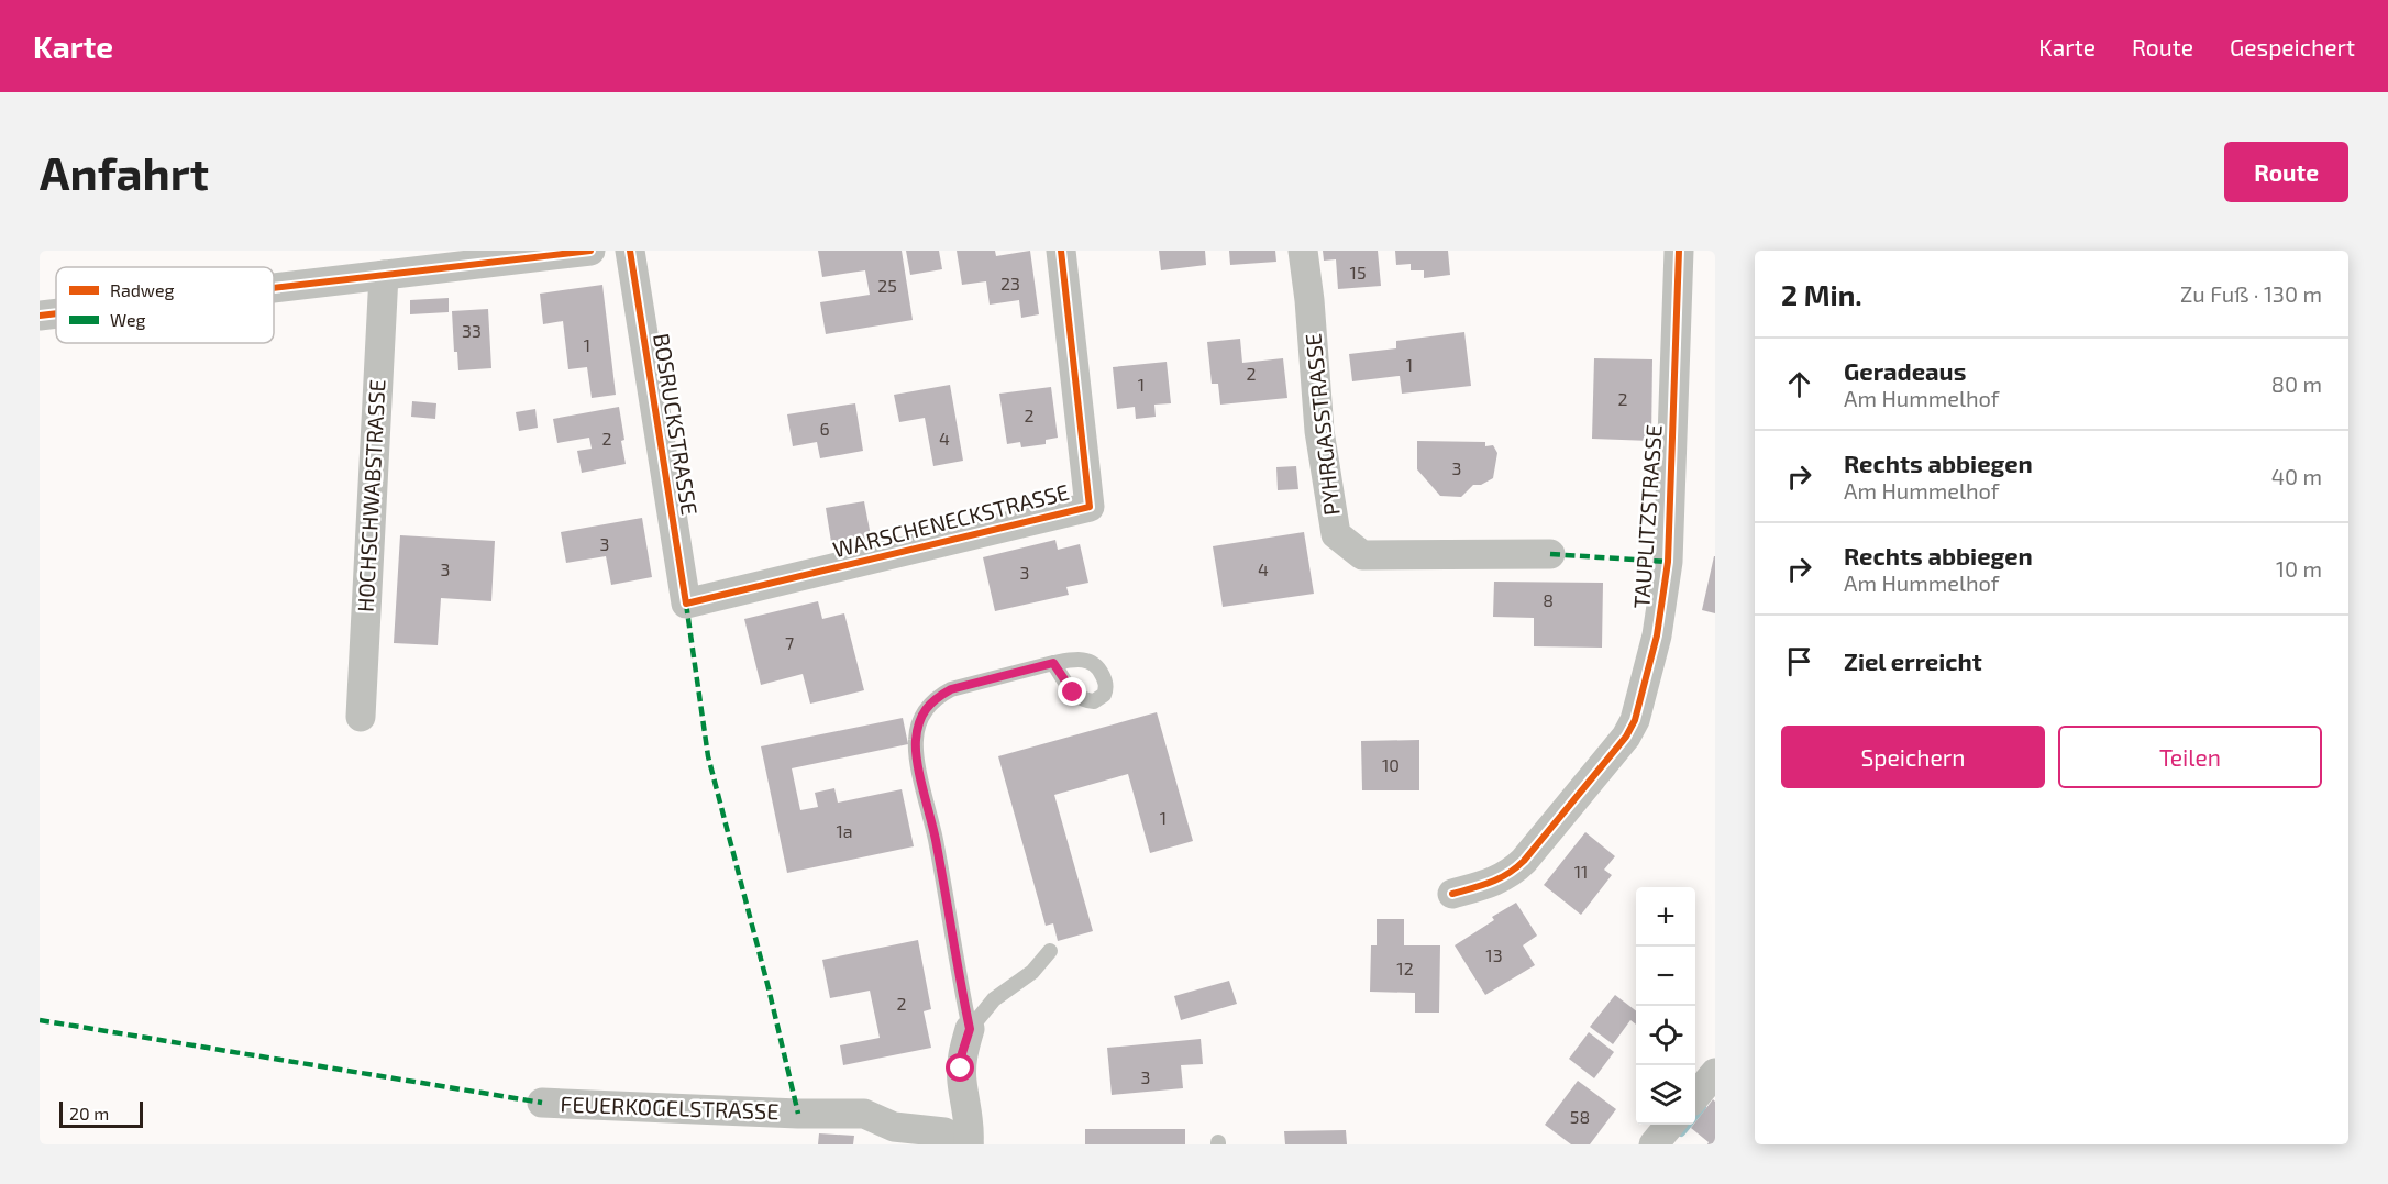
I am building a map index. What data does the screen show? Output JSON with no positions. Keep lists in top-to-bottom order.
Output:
{
  "streets": {
    "street": [
      "BOSRUCKSTRASSE",
      "PYHRGASSTRASSE",
      "HOCHSCHWABSTRASSE",
      "TAUPLITZSTRASSE",
      "WARSCHENECKSTRASSE",
      "FEUERKOGELSTRASSE"
    ]
  },
  "crossings": [
    ["BOSRUCKSTRASSE", "WARSCHENECKSTRASSE"]
  ],
  "house_numbers": [
    "15",
    "23",
    "25",
    "33",
    "1",
    "1",
    "2",
    "1",
    "2",
    "2",
    "6",
    "2",
    "4",
    "3",
    "3",
    "3",
    "4",
    "3",
    "8",
    "7",
    "10",
    "1",
    "1a",
    "11",
    "13",
    "12",
    "2",
    "3",
    "58"
  ],
  "legend": ["Radweg", "Weg"],
  "scale_bar": "20 m",
  "page": {
    "header": "Karte",
    "nav": ["Karte", "Route", "Gespeichert"],
    "buttons": [
      "Route",
      ["Speichern", "Teilen"]
    ],
    "title": "Anfahrt",
    "heading": ["2 Min.", "Zu Fuß · 130 m"],
    "list": [
      ["Geradeaus", "Am Hummelhof", "80 m"],
      ["Rechts abbiegen", "Am Hummelhof", "40 m"],
      ["Rechts abbiegen", "Am Hummelhof", "10 m"],
      "Ziel erreicht"
    ],
    "map_buttons": ["+", "−"],
    "scale": "20 m"
  }
}
